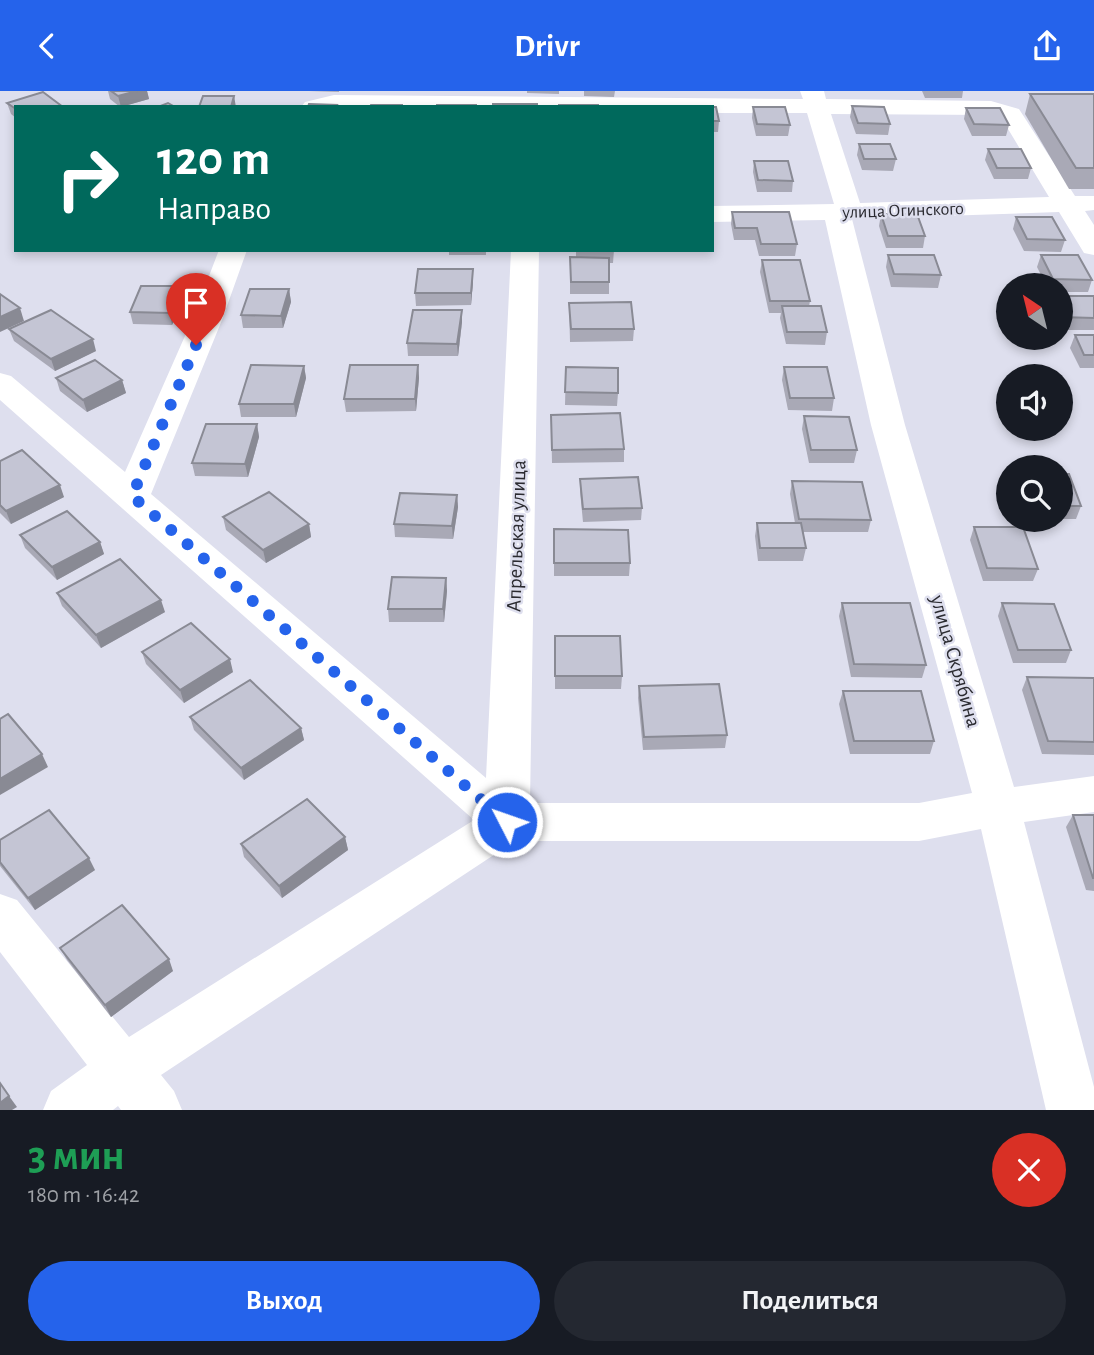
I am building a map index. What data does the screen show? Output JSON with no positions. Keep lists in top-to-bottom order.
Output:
{
  "streets": {
    "street": ["улица Огинского", "Апрельская улица", "улица Скрябина"]
  },
  "crossings": [
    ["улица Огинского", "улица Скрябина"]
  ],
  "north": "top left",
  "page": {
    "header": "Drivr",
    "turn": ["120 m", "Направо"],
    "heading": ["3 мин", "180 m · 16:42"],
    "buttons": ["Выход", "Поделиться"]
  }
}
